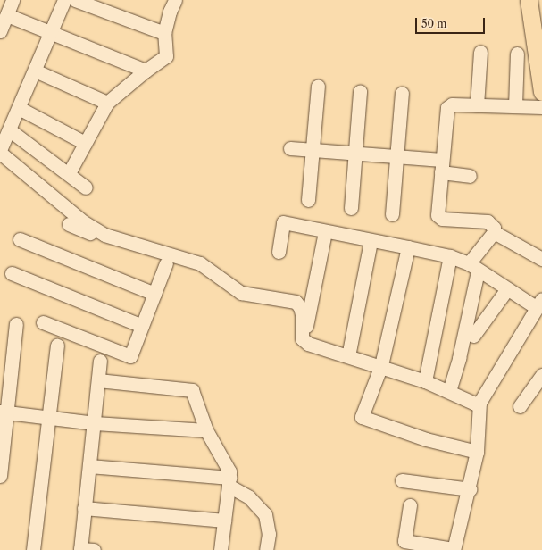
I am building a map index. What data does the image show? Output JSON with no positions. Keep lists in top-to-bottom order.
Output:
{
  "scale_bar": "50 m"
}
